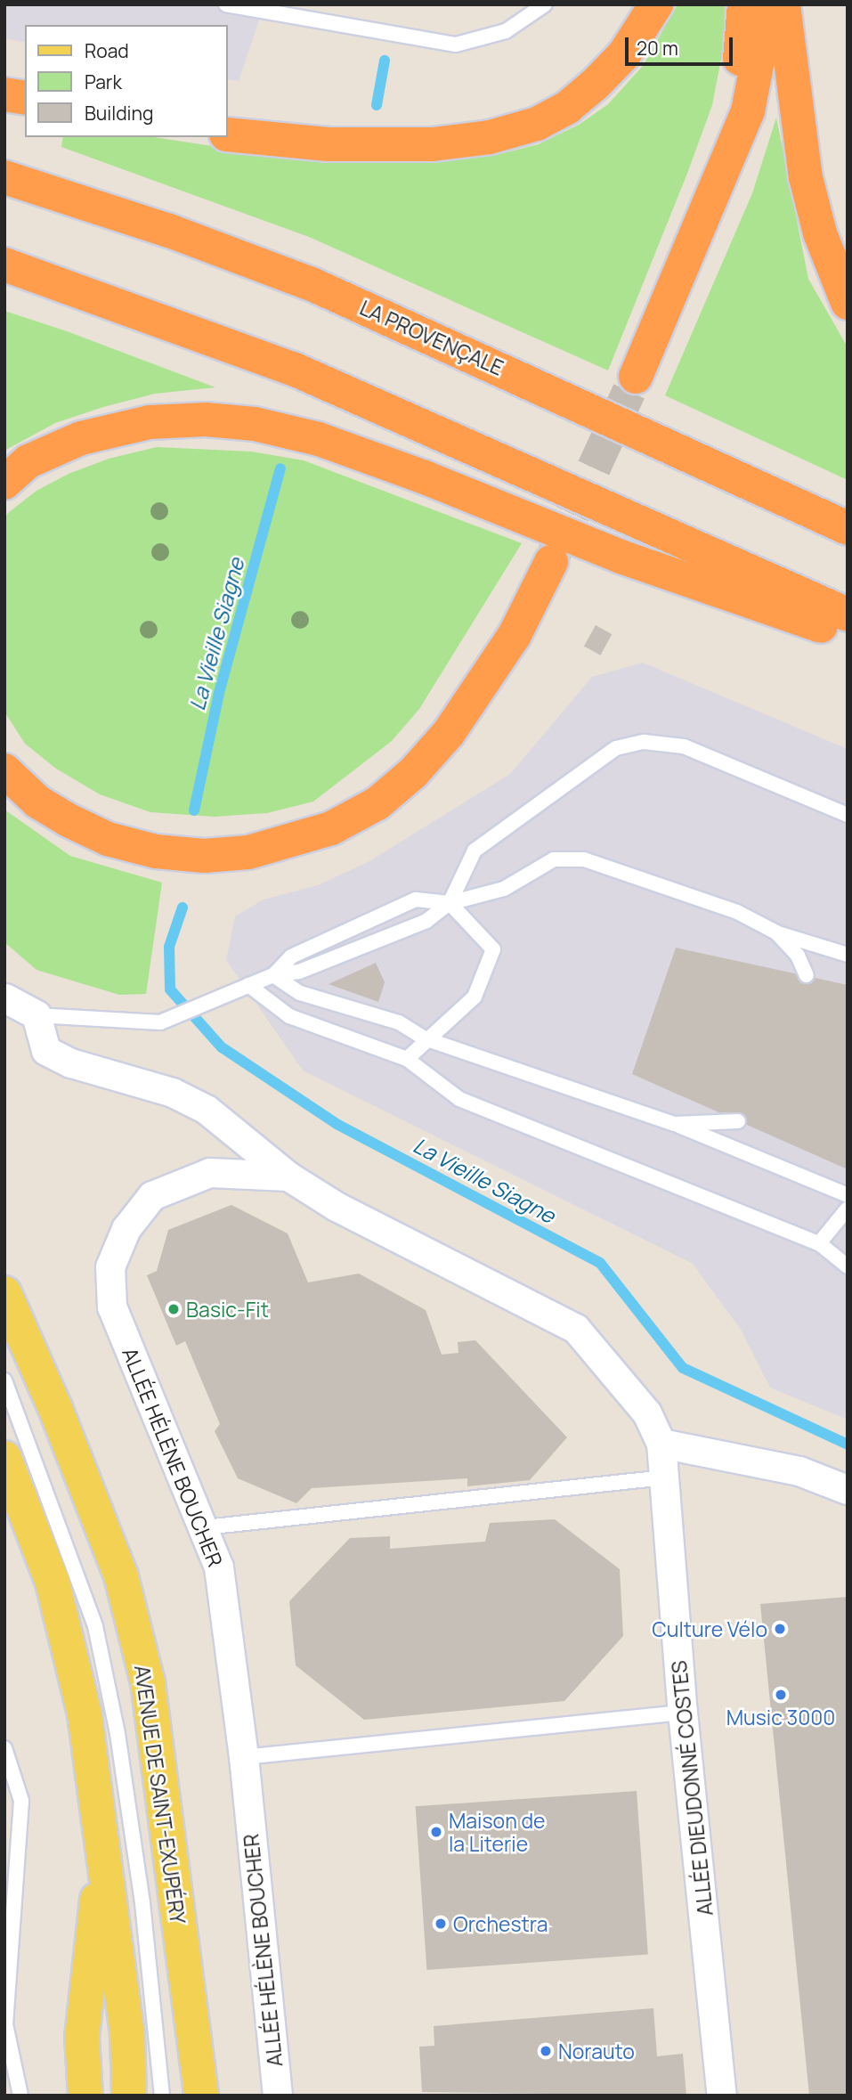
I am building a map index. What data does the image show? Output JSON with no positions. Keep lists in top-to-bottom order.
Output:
{
  "streets": {
    "highway": ["LA PROVENÇALE"],
    "main road": ["AVENUE DE SAINT-EXUPÉRY"],
    "street": ["ALLÉE HÉLÈNE BOUCHER", "ALLÉE DIEUDONNÉ COSTES"]
  },
  "crossings": [
    ["ALLÉE HÉLÈNE BOUCHER", "ALLÉE DIEUDONNÉ COSTES"]
  ],
  "water": ["La Vieille Siagne"],
  "places": [
    "Basic-Fit",
    "Culture Vélo",
    "Music 3000",
    "Maison de la Literie",
    "Orchestra",
    "Norauto"
  ],
  "legend": ["Road", "Park", "Building"],
  "scale_bar": "20 m"
}
